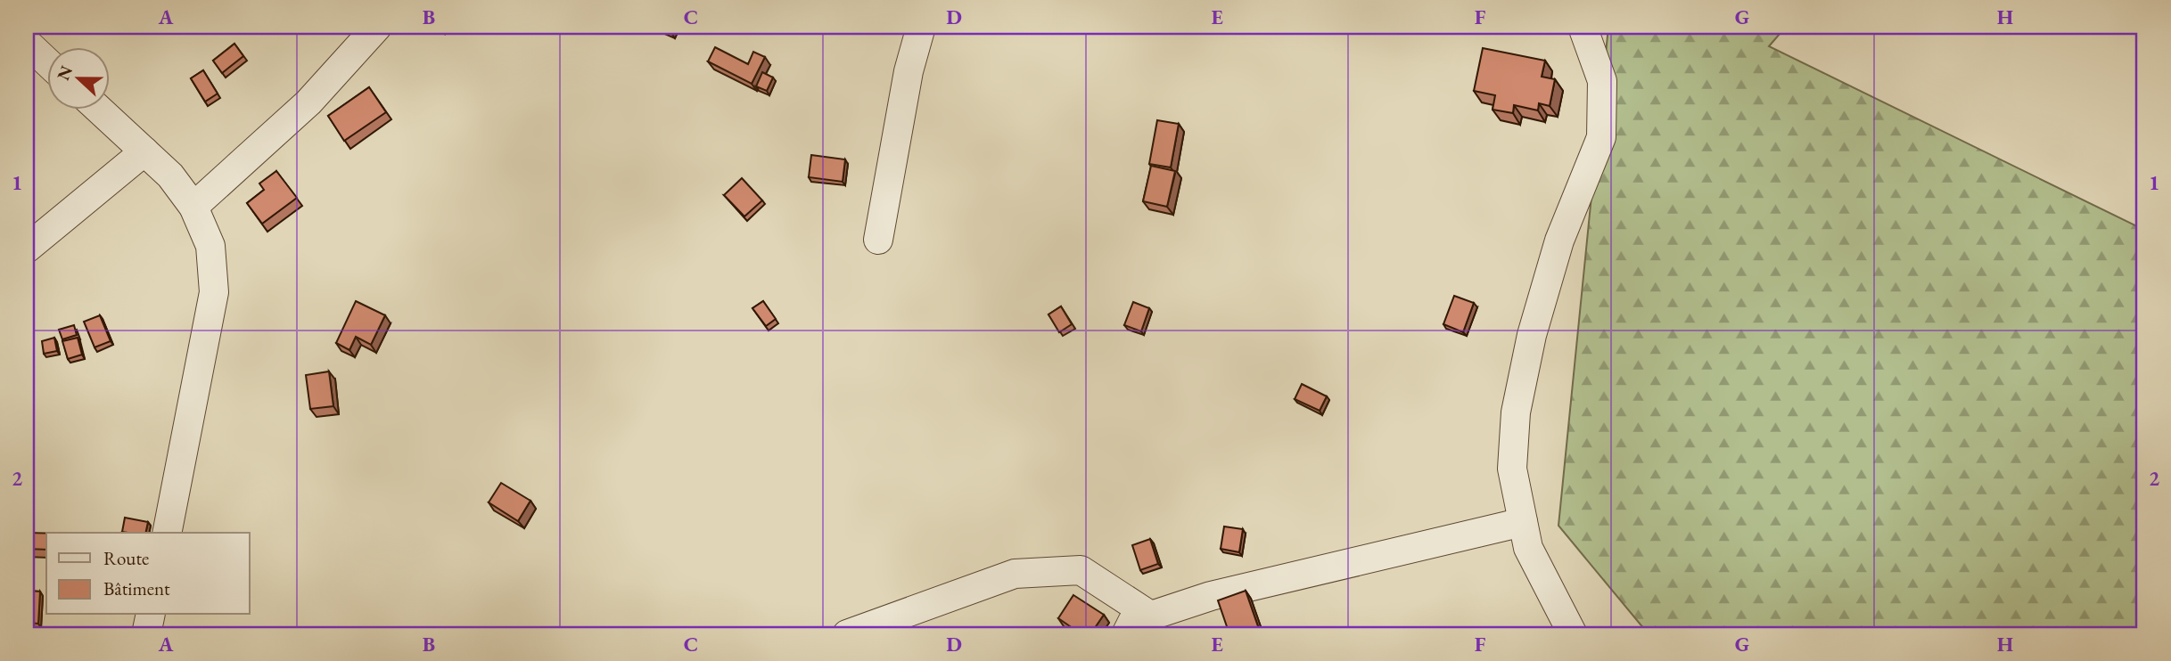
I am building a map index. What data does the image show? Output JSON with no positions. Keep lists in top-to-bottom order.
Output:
{
  "legend": ["Route", "Bâtiment"],
  "north": "left",
  "grid": {
    "columns": [
      "A",
      "B",
      "C",
      "D",
      "E",
      "F",
      "G",
      "H"
    ],
    "rows": ["1", "2"]
  }
}
